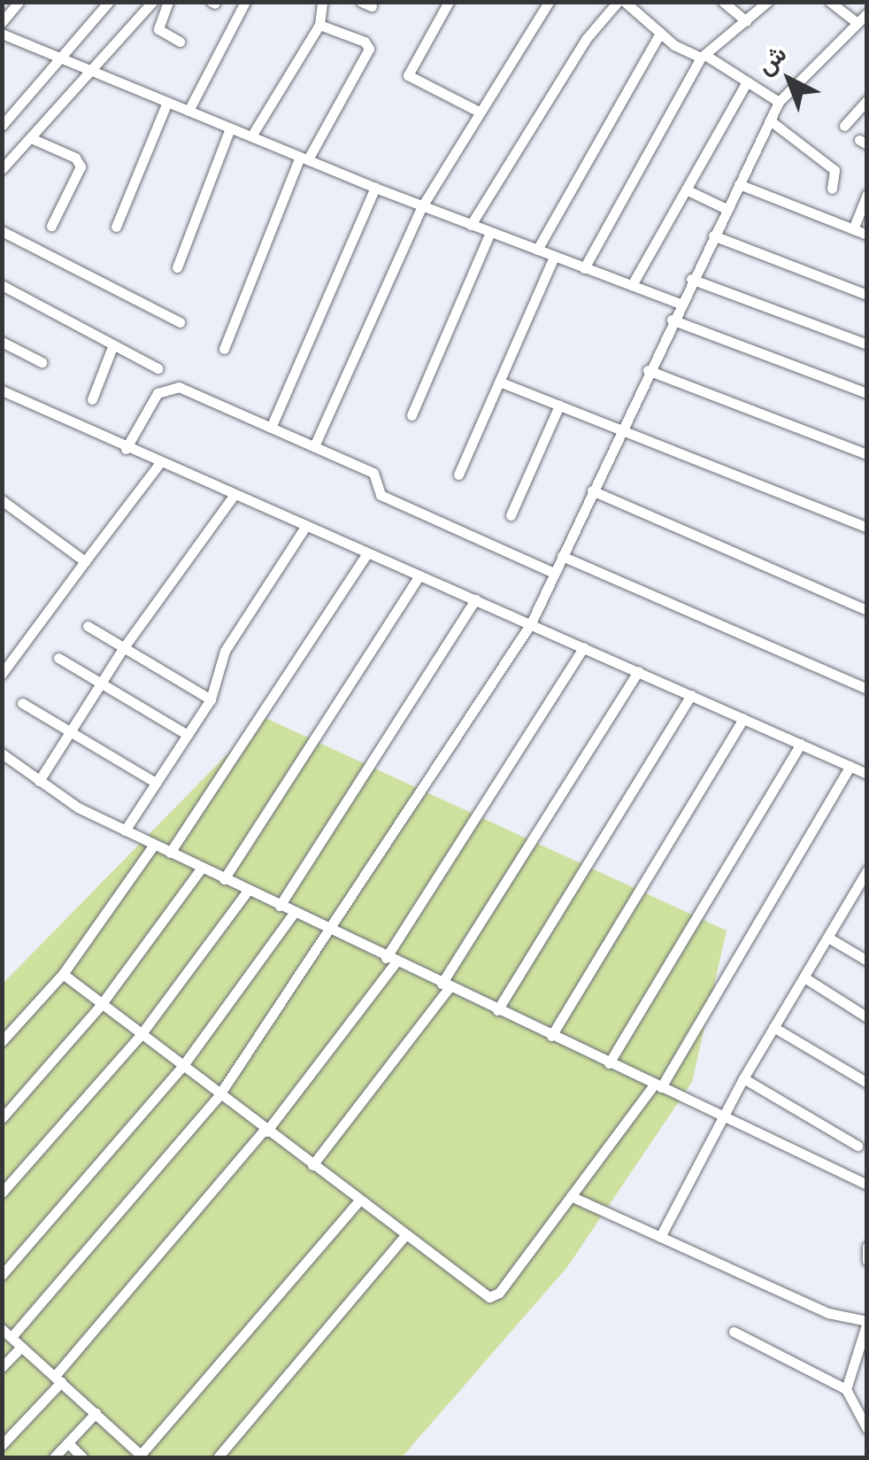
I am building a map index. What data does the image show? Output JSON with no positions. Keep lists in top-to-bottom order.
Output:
{
  "north": "top left"
}
